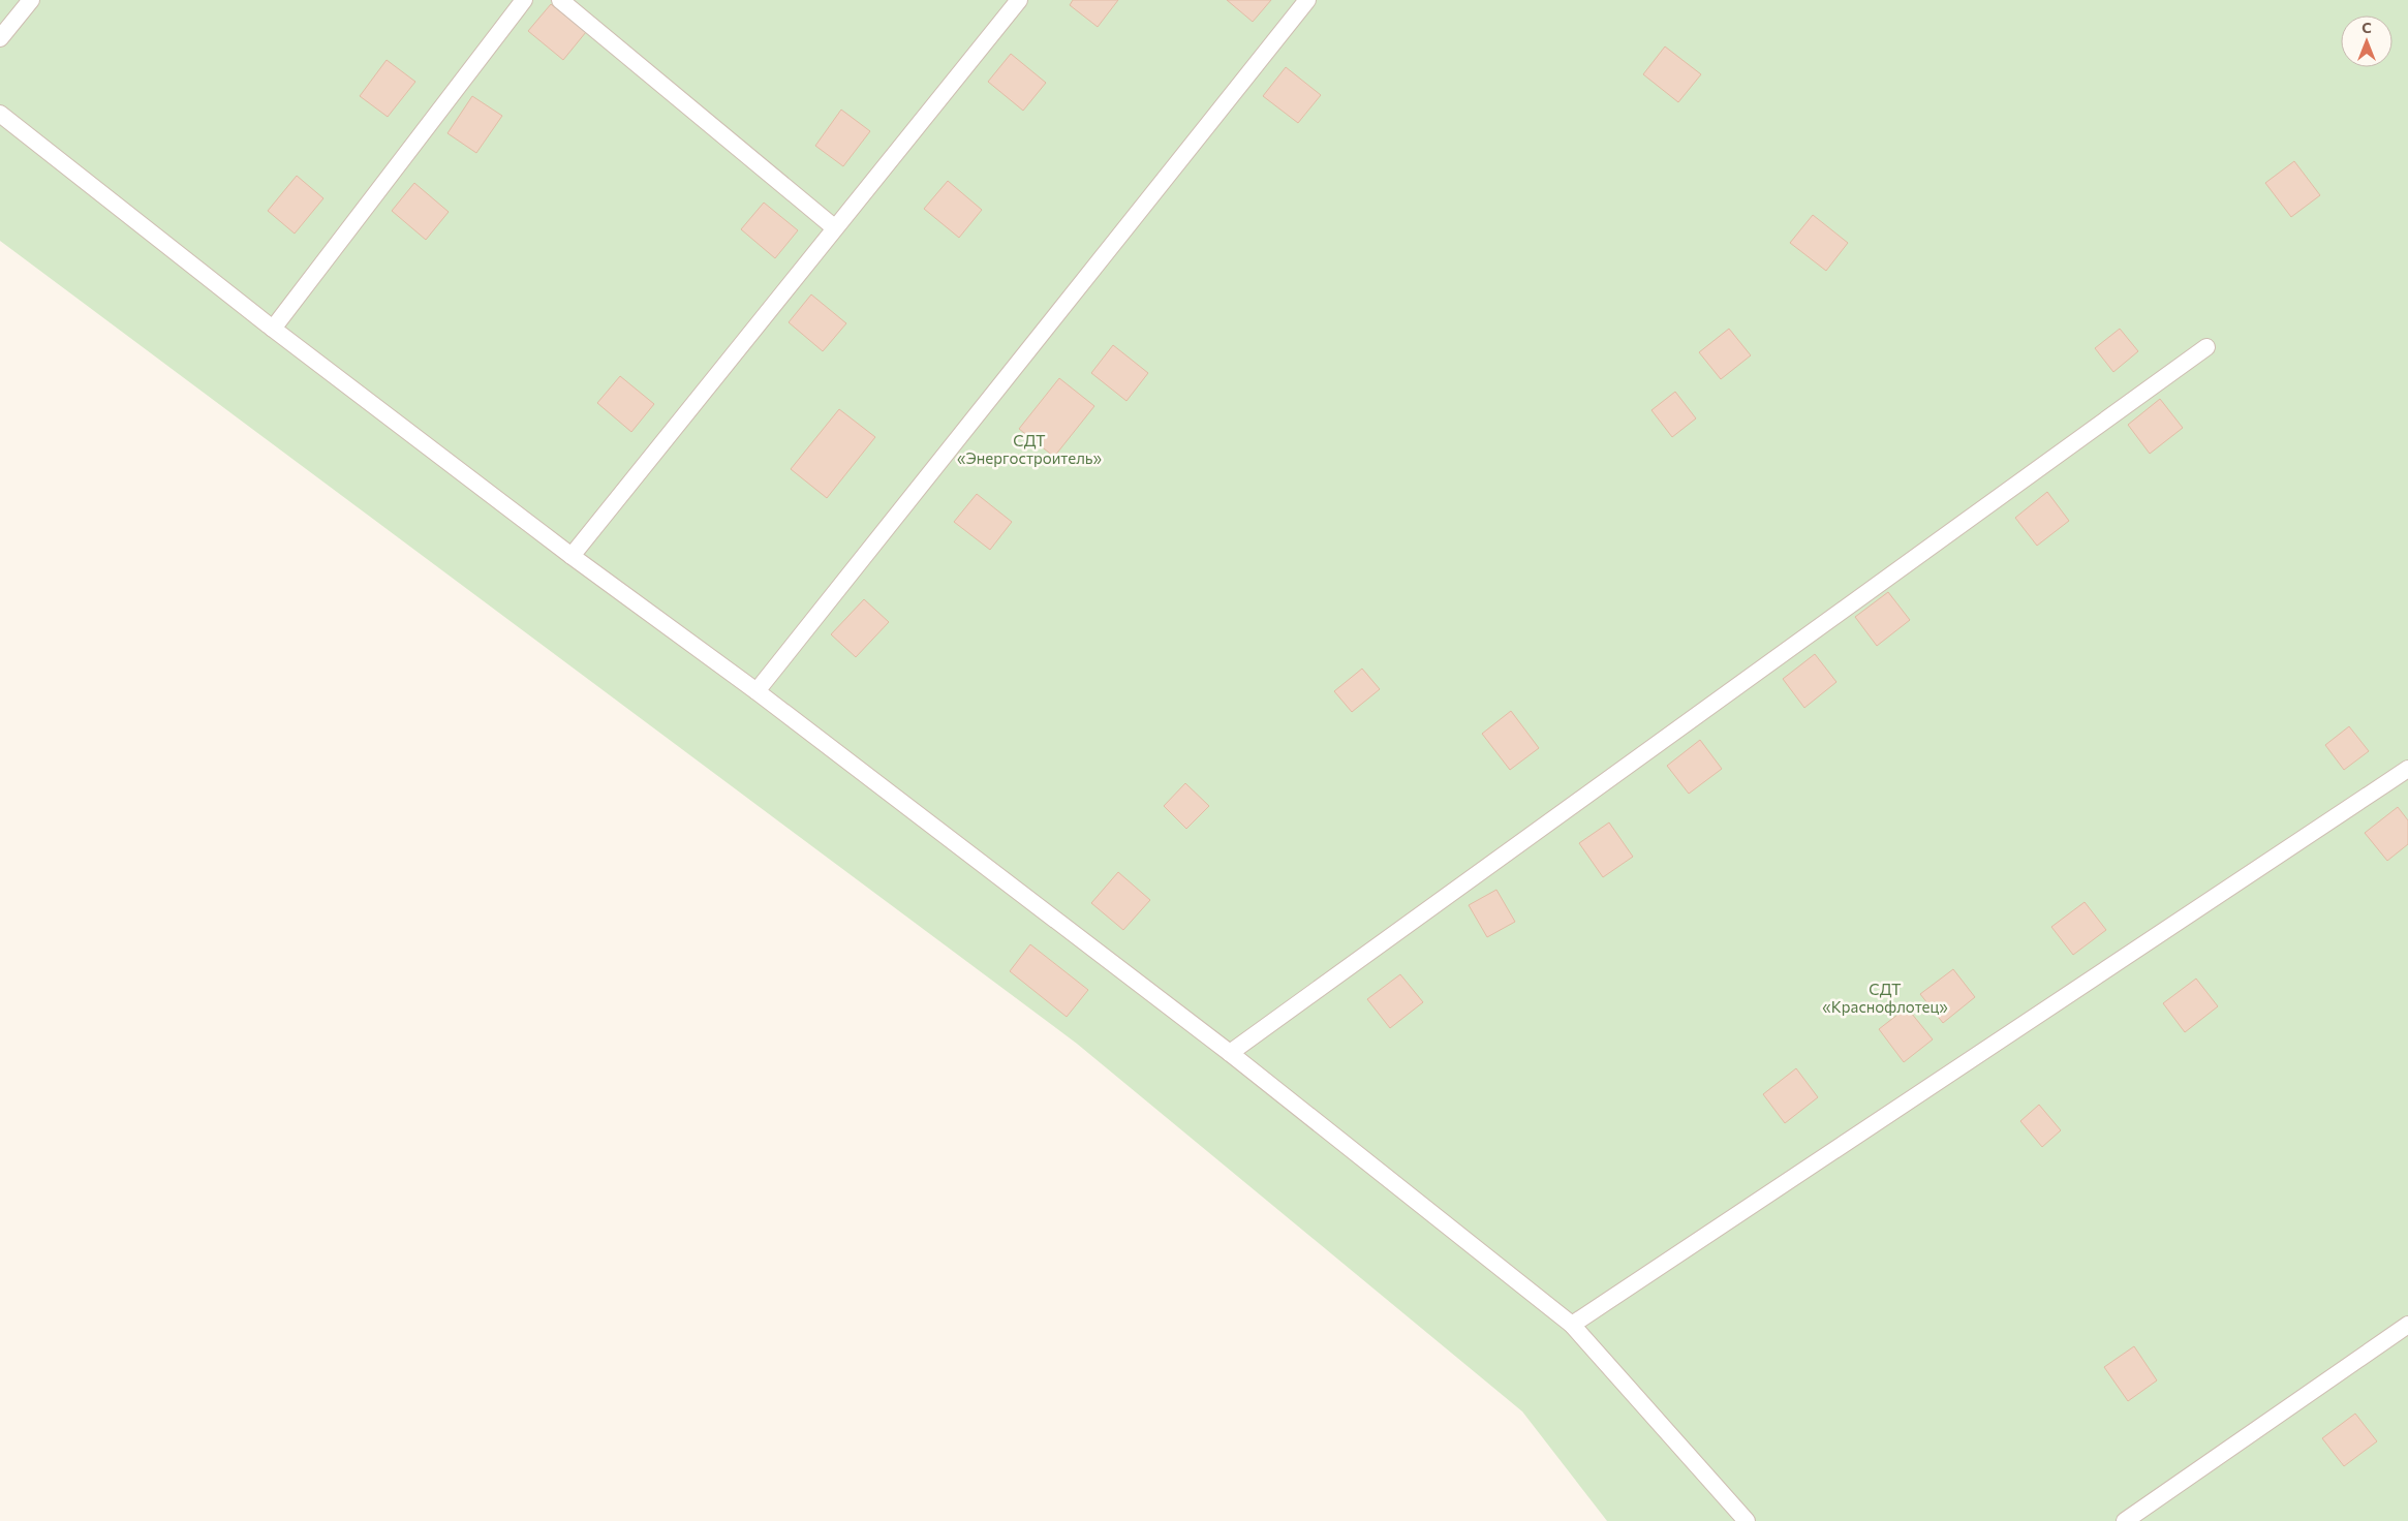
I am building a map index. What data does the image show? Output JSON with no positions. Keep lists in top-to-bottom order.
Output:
{
  "parks": ["СДТ «Энергостроитель»", "СДТ «Краснофлотец»"],
  "north": "top"
}
